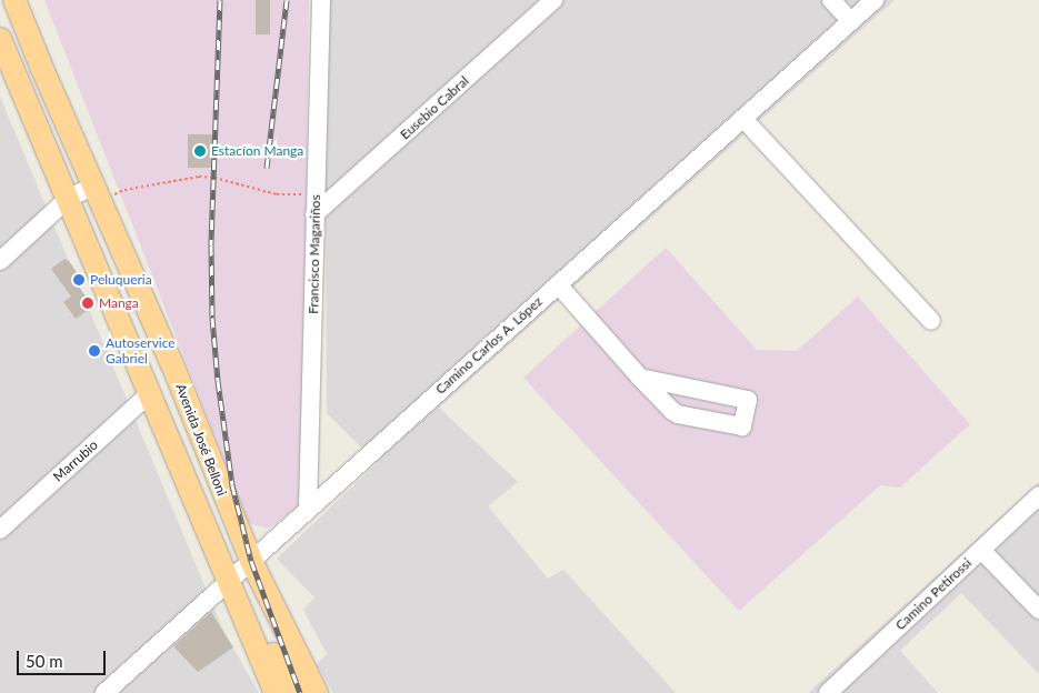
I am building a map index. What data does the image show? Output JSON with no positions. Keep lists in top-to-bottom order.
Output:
{
  "streets": {
    "main road": ["Avenida José Belloni"],
    "street": [
      "Eusebio Cabral",
      "Francisco Magariños",
      "Camino Carlos A. López",
      "Marrubio",
      "Camino Petirossi"
    ]
  },
  "crossings": [
    ["Eusebio Cabral", "Francisco Magariños"],
    ["Francisco Magariños", "Camino Carlos A. López"],
    ["Camino Carlos A. López", "Avenida José Belloni"],
    ["Avenida José Belloni", "Marrubio"]
  ],
  "places": [
    "Estacíon Manga",
    "Peluqueria",
    "Manga",
    "Autoservice Gabriel"
  ],
  "scale_bar": "50 m"
}
